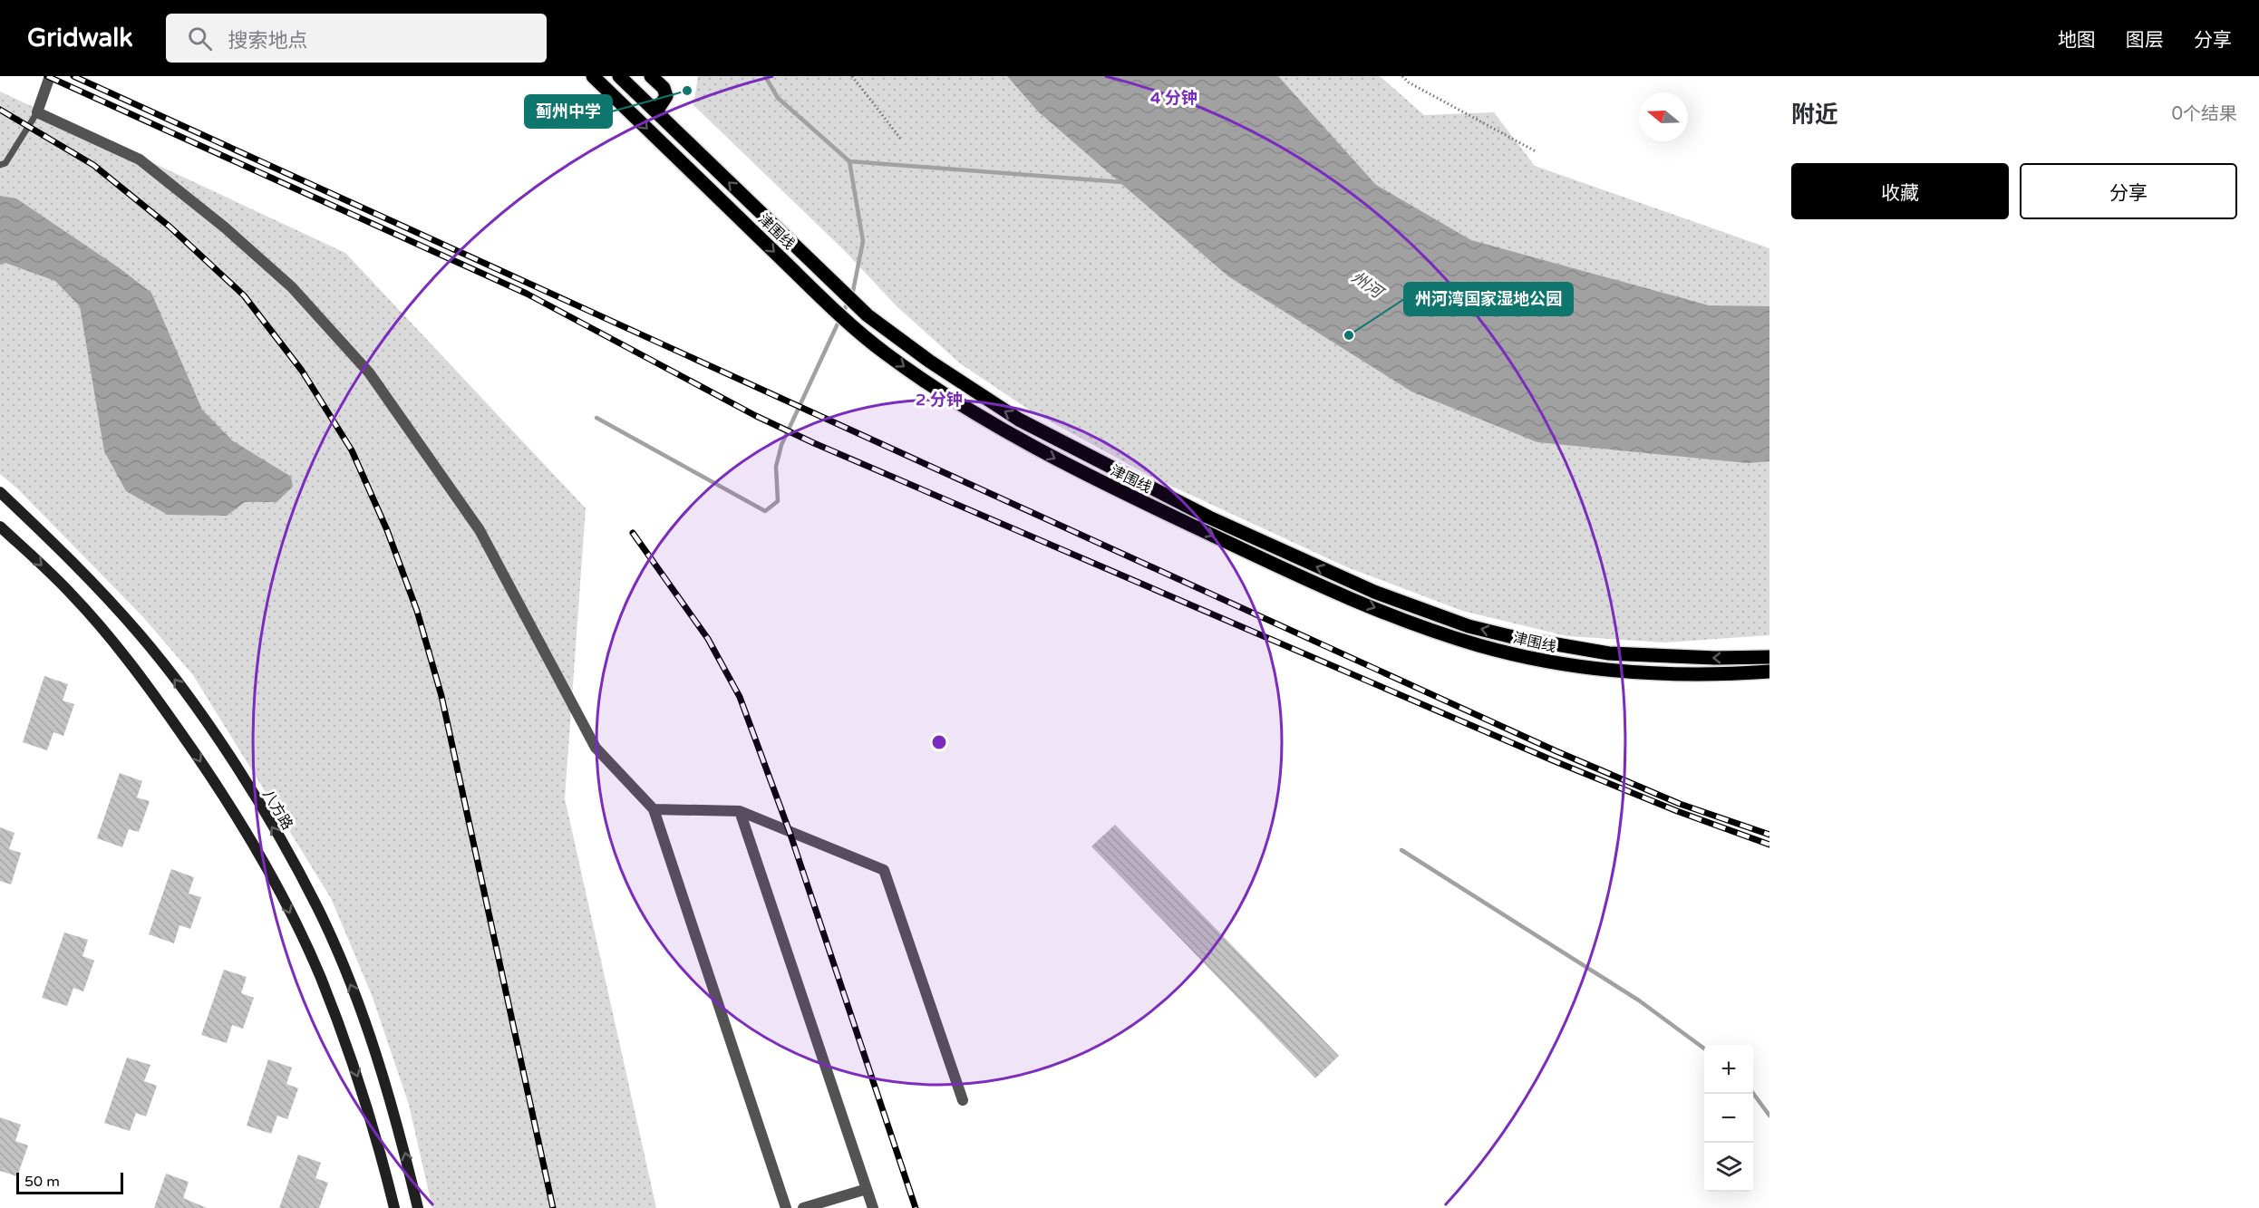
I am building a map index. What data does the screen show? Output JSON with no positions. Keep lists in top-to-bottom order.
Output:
{
  "streets": {
    "main road": ["津围线", "八方路"]
  },
  "water": ["州河"],
  "places": ["蓟州中学", "州河湾国家湿地公园"],
  "scale_bar": "50 m",
  "north": "left",
  "page": {
    "header": "Gridwalk",
    "search": "搜索地点",
    "nav": ["地图", "图层", "分享"],
    "heading": ["附近", "0个结果"],
    "buttons": ["收藏", "分享"],
    "map_buttons": ["+", "−"],
    "scale": "50 m"
  },
  "rings": ["4 分钟", "2 分钟"]
}
